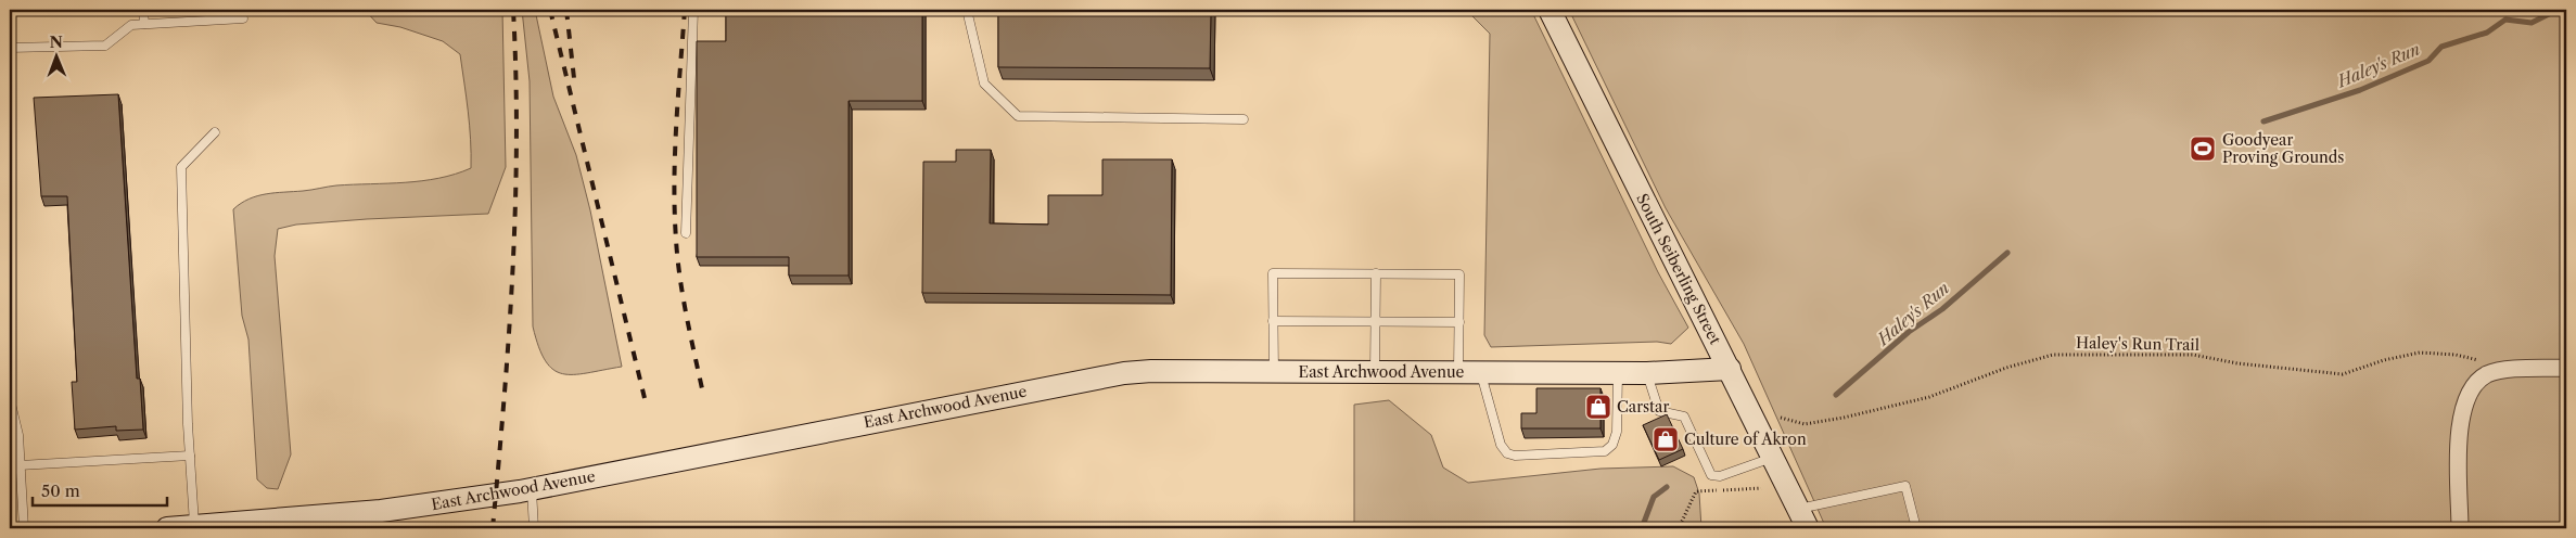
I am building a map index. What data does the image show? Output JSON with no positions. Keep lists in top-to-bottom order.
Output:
{
  "streets": {
    "main road": ["South Seiberling Street", "East Archwood Avenue"],
    "path": ["Haley's Run Trail"]
  },
  "crossings": [
    ["South Seiberling Street", "East Archwood Avenue"]
  ],
  "water": ["Haley's Run"],
  "places": {
    "sports": ["Goodyear Proving Grounds"],
    "shop": ["Carstar", "Culture of Akron"]
  },
  "scale_bar": "50 m",
  "north": "top"
}
